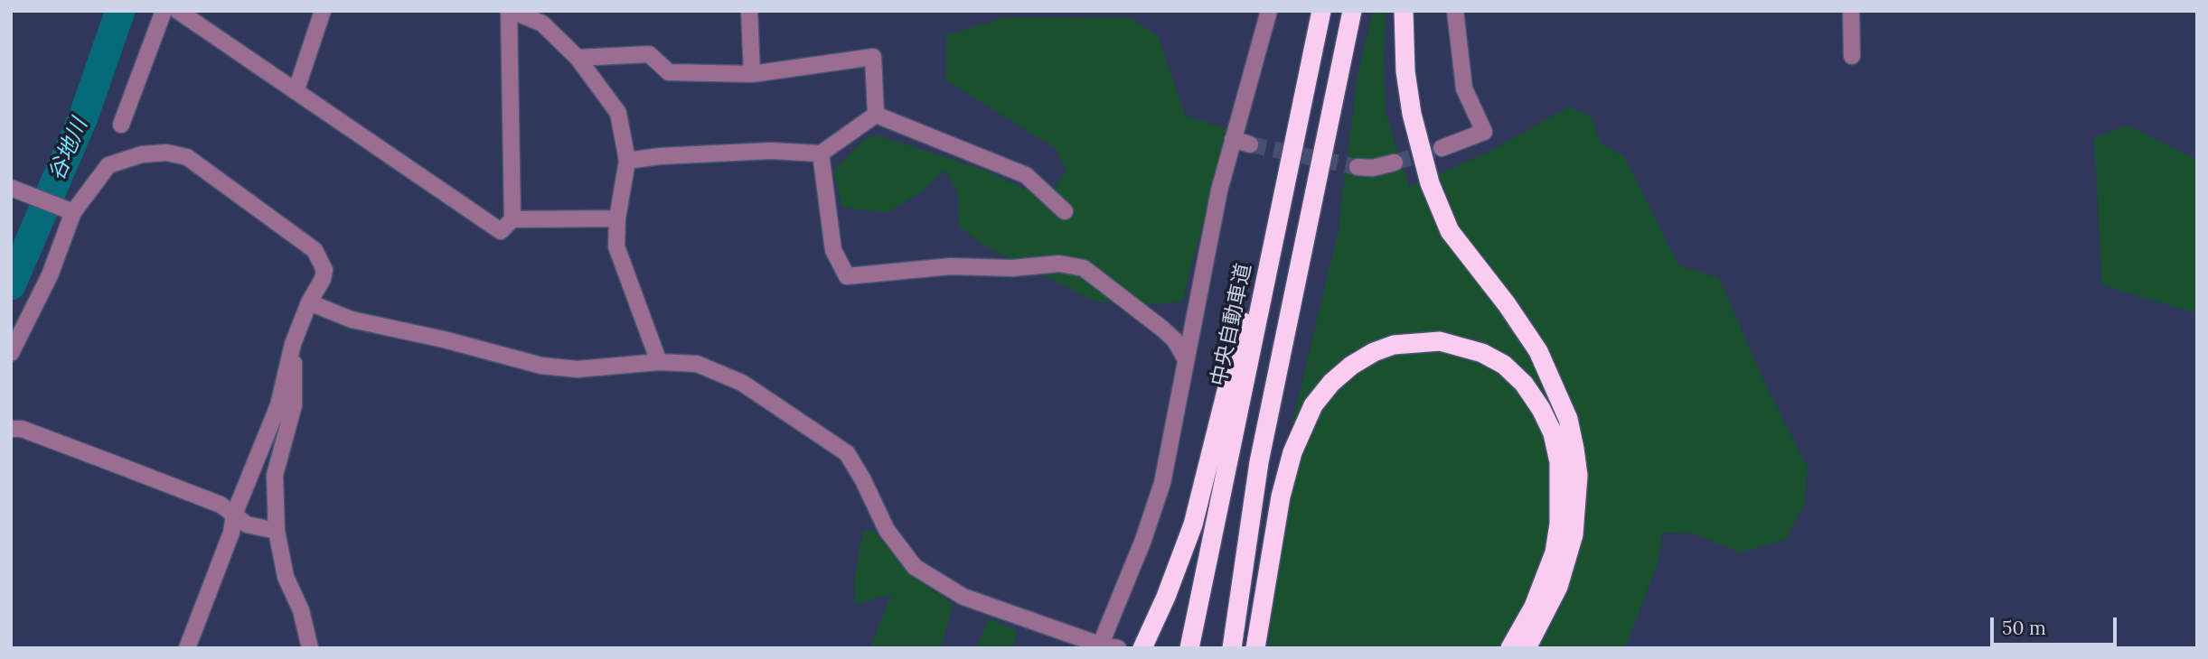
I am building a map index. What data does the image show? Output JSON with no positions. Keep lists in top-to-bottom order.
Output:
{
  "streets": {
    "highway": ["中央自動車道"]
  },
  "water": ["谷地川"],
  "scale_bar": "50 m"
}
